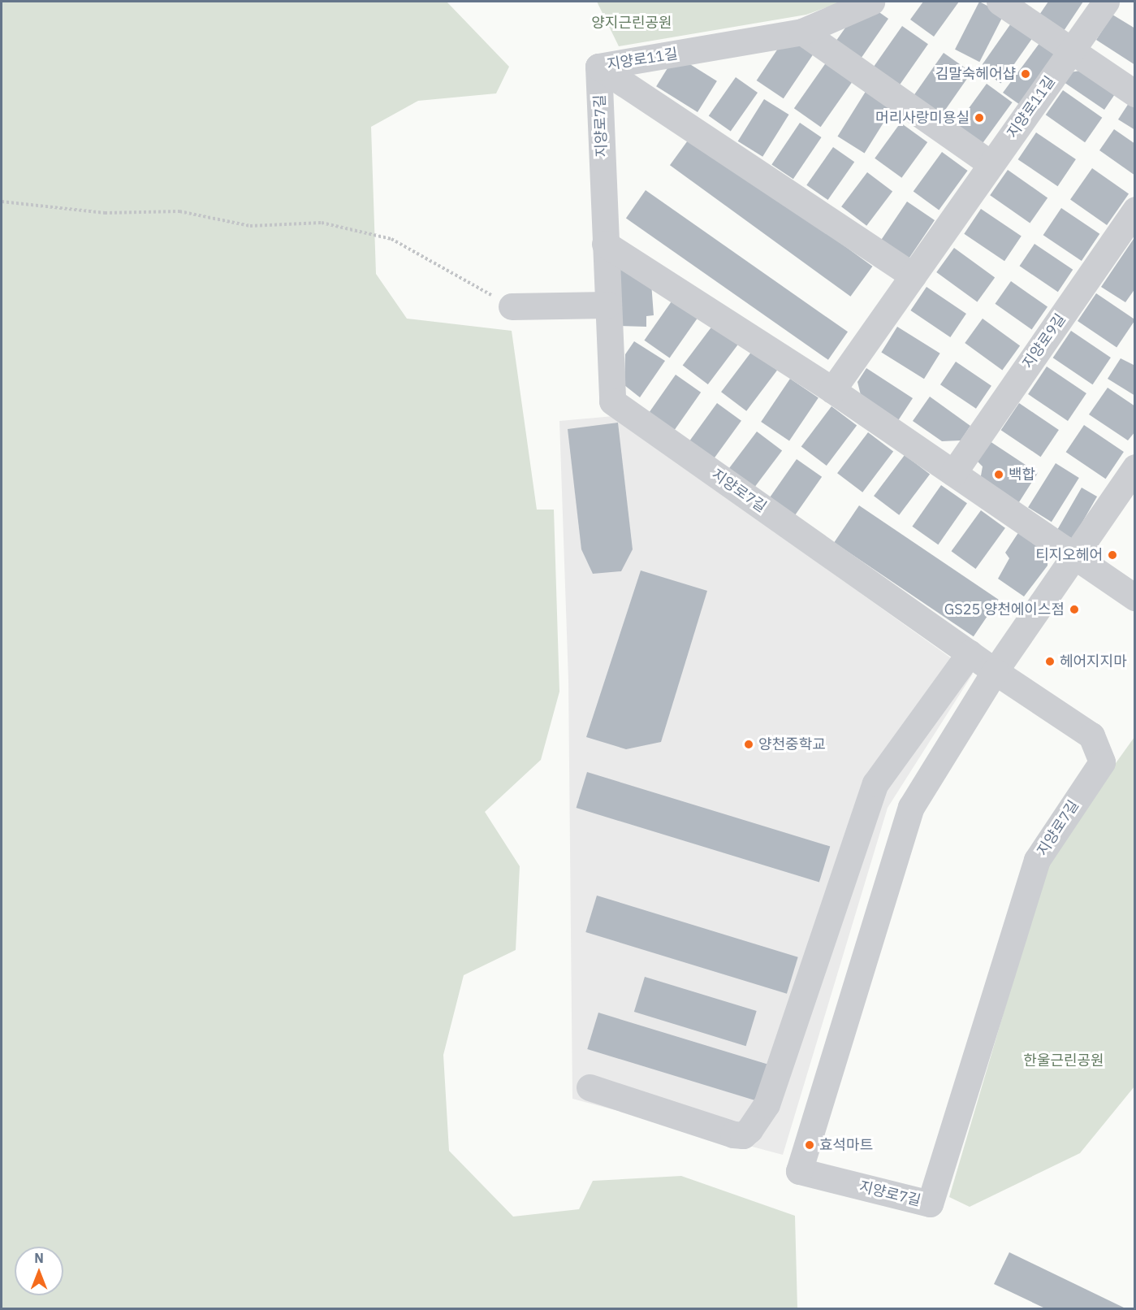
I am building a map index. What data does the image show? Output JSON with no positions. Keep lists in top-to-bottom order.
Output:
{
  "streets": {
    "street": ["지양로11길", "지양로7길", "지양로9길"]
  },
  "crossings": [
    ["지양로11길", "지양로7길"]
  ],
  "parks": ["양지근린공원", "한울근린공원"],
  "places": [
    "김말숙헤어샵",
    "머리사랑미용실",
    "백합",
    "티지오헤어",
    "GS25 양천에이스점",
    "헤어지지마",
    "양천중학교",
    "효석마트"
  ],
  "north": "top"
}
